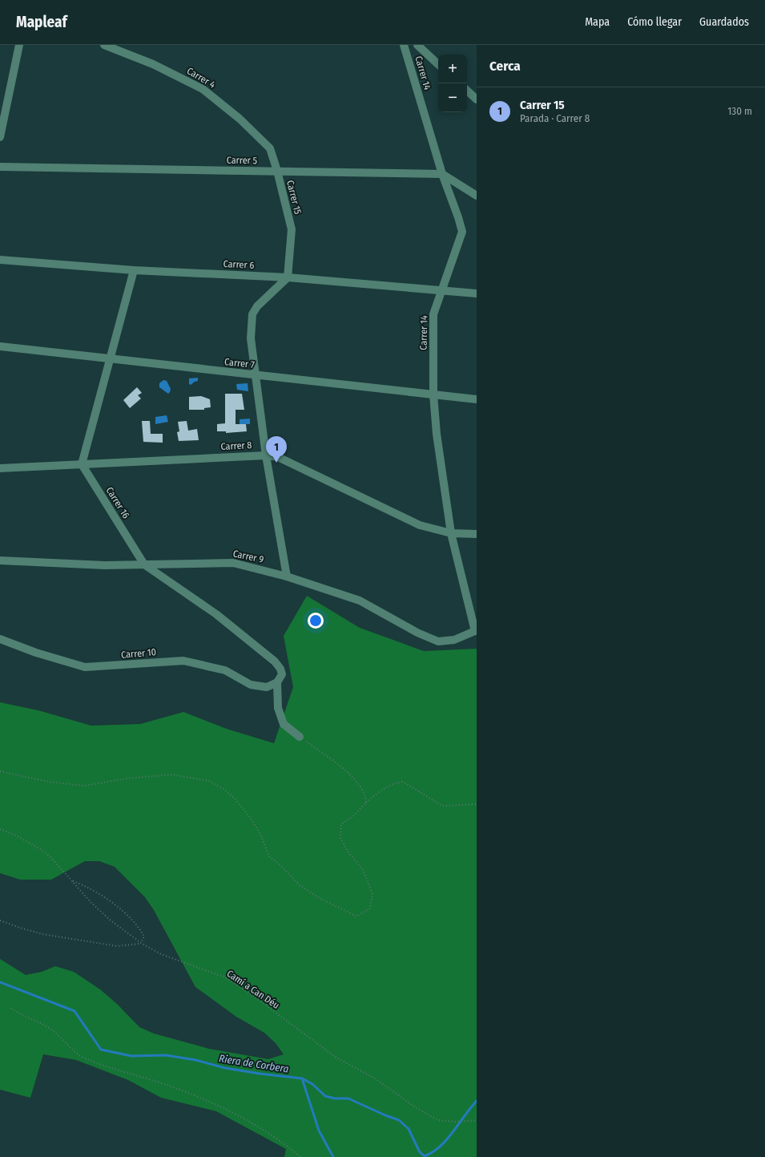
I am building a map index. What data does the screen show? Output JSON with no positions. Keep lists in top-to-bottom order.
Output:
{
  "streets": {
    "street": [
      "Carrer 14",
      "Carrer 4",
      "Carrer 5",
      "Carrer 15",
      "Carrer 6",
      "Carrer 7",
      "Carrer 8",
      "Carrer 16",
      "Carrer 9",
      "Carrer 10"
    ],
    "path": ["Camí a Can Déu"]
  },
  "crossings": [
    ["Carrer 14", "Carrer 5"],
    ["Carrer 14", "Carrer 6"],
    ["Carrer 14", "Carrer 7"],
    ["Carrer 14", "Carrer 8"],
    ["Carrer 14", "Carrer 9"],
    ["Carrer 4", "Carrer 5"],
    ["Carrer 4", "Carrer 15"],
    ["Carrer 5", "Carrer 15"],
    ["Carrer 15", "Carrer 6"],
    ["Carrer 8", "Carrer 16"],
    ["Carrer 16", "Carrer 9"],
    ["Carrer 16", "Carrer 10"]
  ],
  "water": ["Riera de Corbera"],
  "page": {
    "header": "Mapleaf",
    "nav": ["Mapa", "Cómo llegar", "Guardados"],
    "heading": "Cerca",
    "map_buttons": ["+", "−"],
    "list": [
      {
        "mark": "1",
        "name": "Carrer 15",
        "note": "Parada · Carrer 8",
        "value": "130 m"
      }
    ],
    "pins": "1"
  }
}
